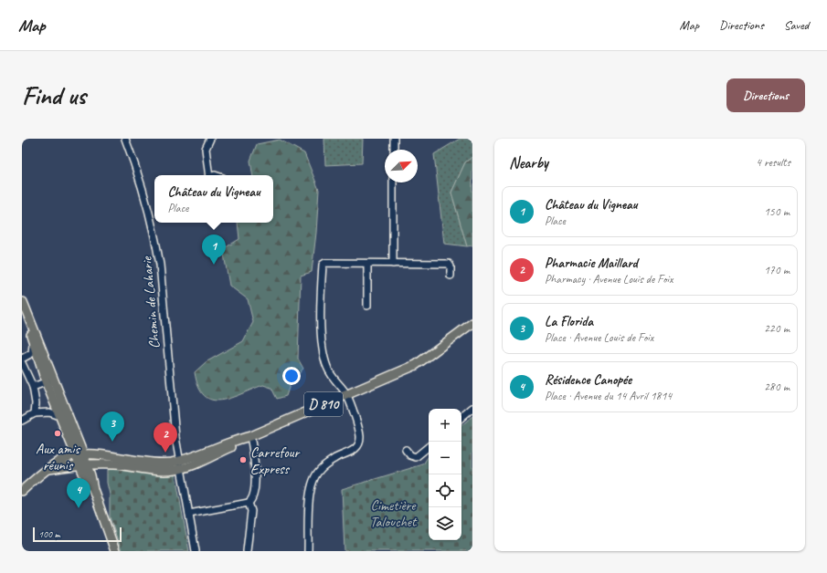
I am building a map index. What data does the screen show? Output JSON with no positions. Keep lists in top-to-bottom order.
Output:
{
  "streets": {
    "main road": ["D 810"],
    "street": ["Chemin de Laharie"]
  },
  "crossings": [
    ["Chemin de Laharie", "D 810"]
  ],
  "parks": ["Cimetière Talouchet"],
  "places": ["Aux amis réunis", "Carrefour Express"],
  "scale_bar": "100 m",
  "north": "top right",
  "page": {
    "header": "Map",
    "nav": ["Map", "Directions", "Saved"],
    "buttons": "Directions",
    "title": "Find us",
    "heading": ["Nearby", "4 results"],
    "popup": ["Château du Vigneau", "Place"],
    "list": [
      {
        "mark": "1",
        "name": "Château du Vigneau",
        "note": "Place",
        "value": "150 m"
      },
      {
        "mark": "2",
        "name": "Pharmacie Maillard",
        "note": "Pharmacy · Avenue Louis de Foix",
        "value": "170 m"
      },
      {
        "mark": "3",
        "name": "La Florida",
        "note": "Place · Avenue Louis de Foix",
        "value": "220 m"
      },
      {
        "mark": "4",
        "name": "Résidence Canopée",
        "note": "Place · Avenue du 14 Avril 1814",
        "value": "280 m"
      }
    ],
    "pins": [
      "1",
      "3",
      "2",
      "4"
    ],
    "map_buttons": ["+", "−"],
    "scale": "100 m"
  }
}
